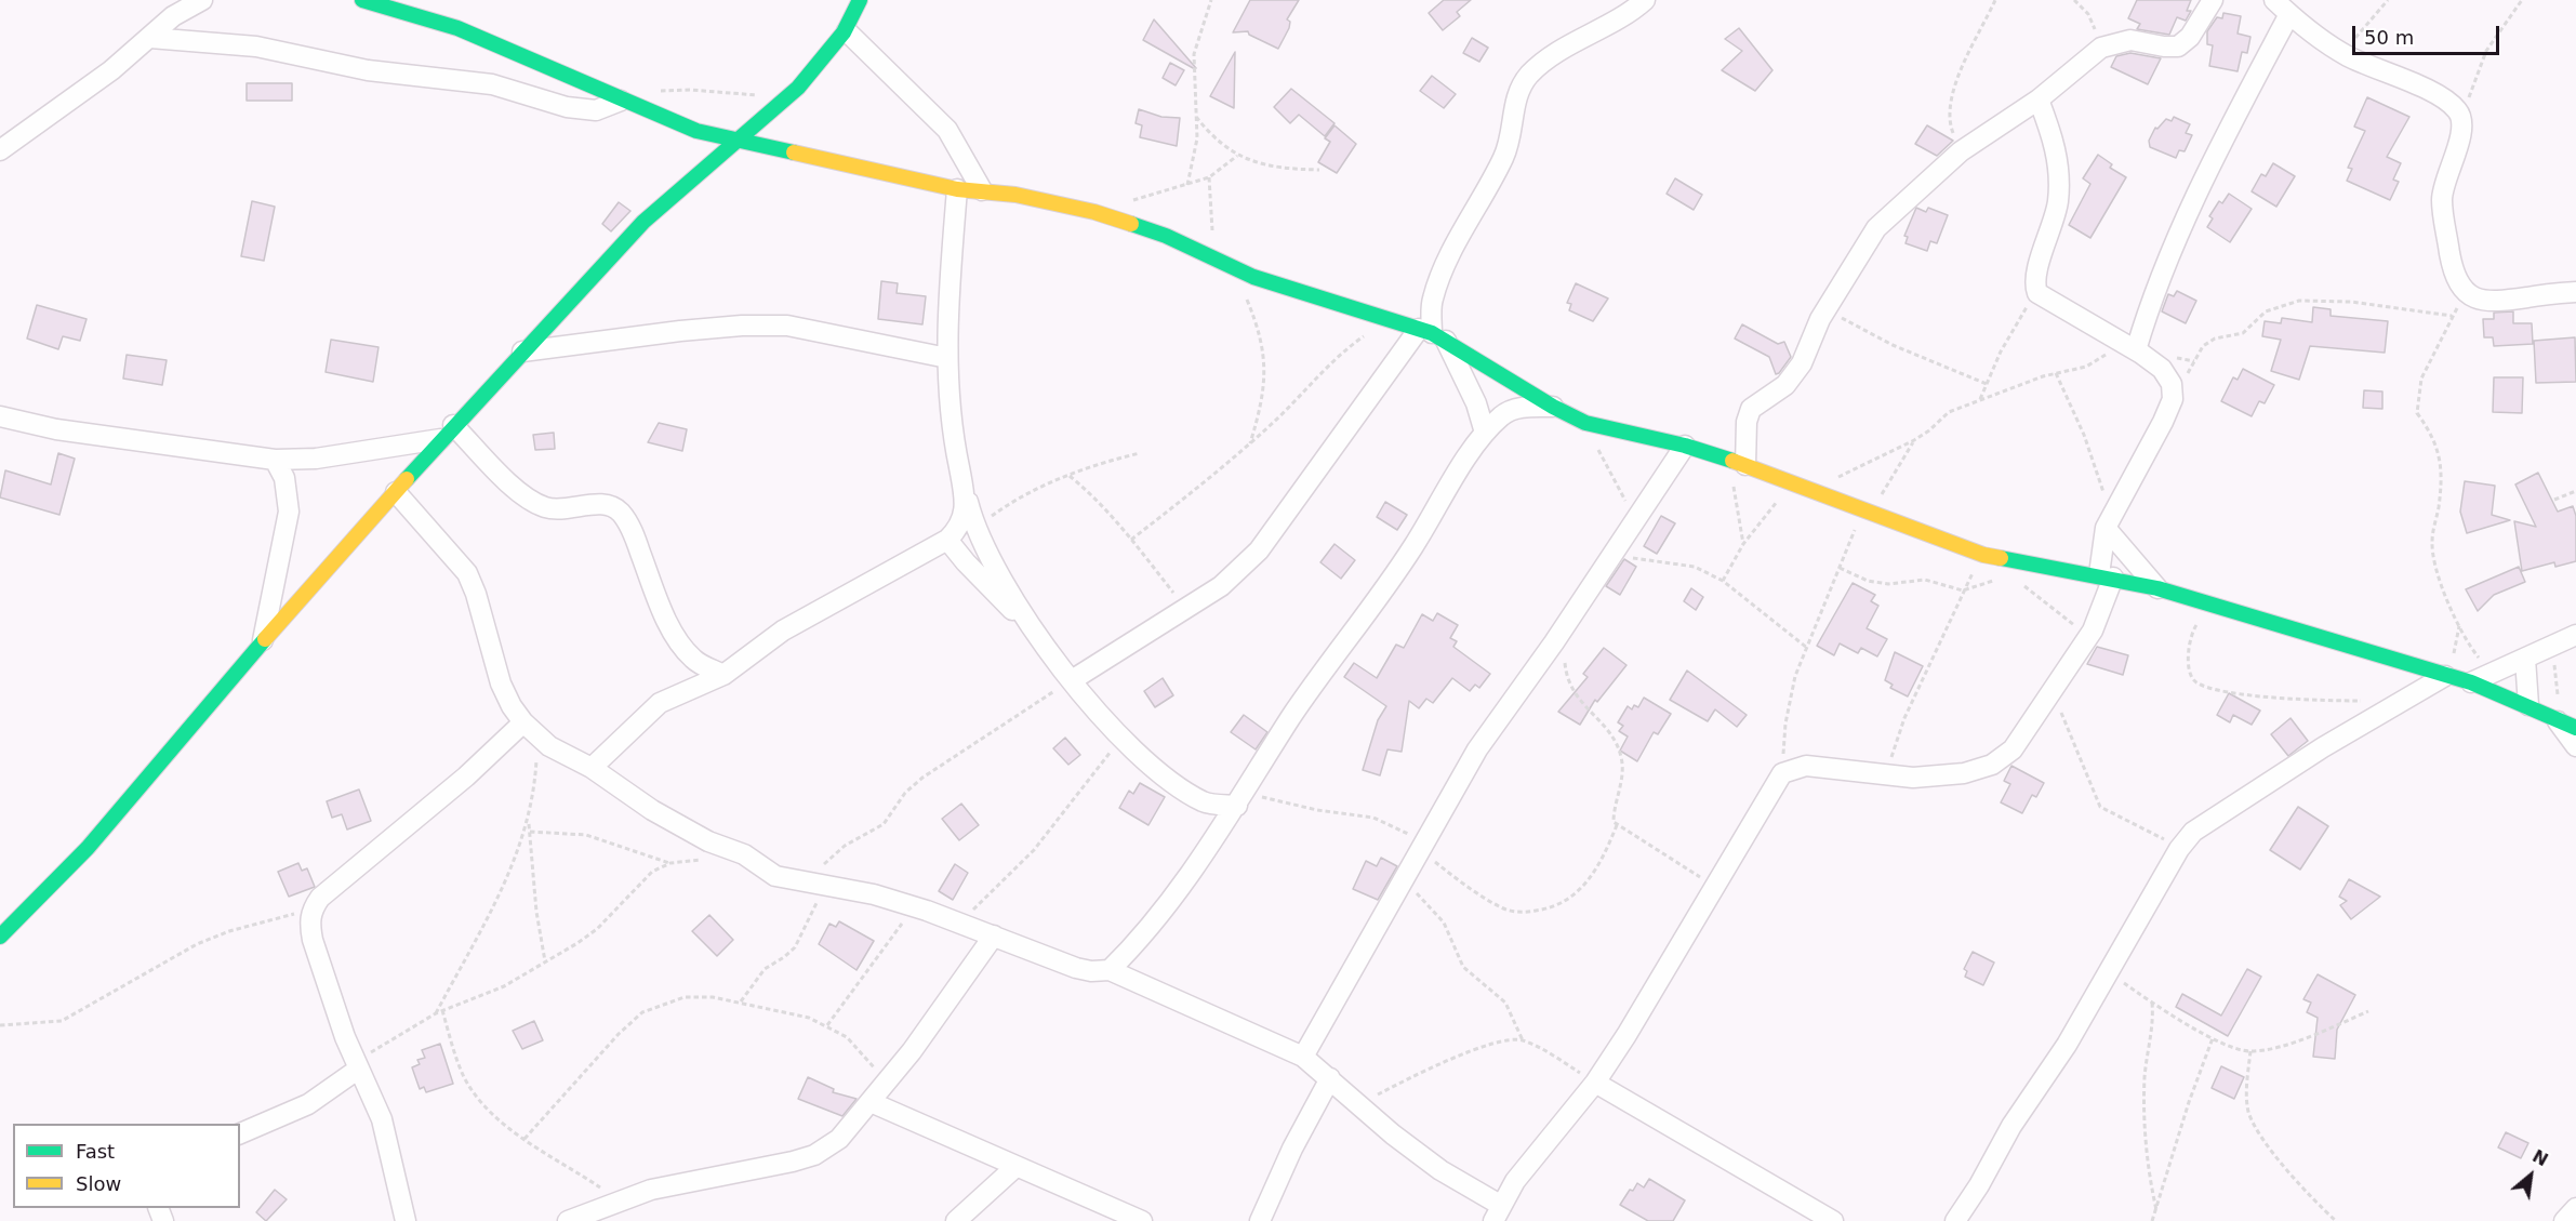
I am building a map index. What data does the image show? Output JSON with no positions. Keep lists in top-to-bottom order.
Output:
{
  "legend": ["Fast", "Slow"],
  "scale_bar": "50 m",
  "north": "top right"
}
